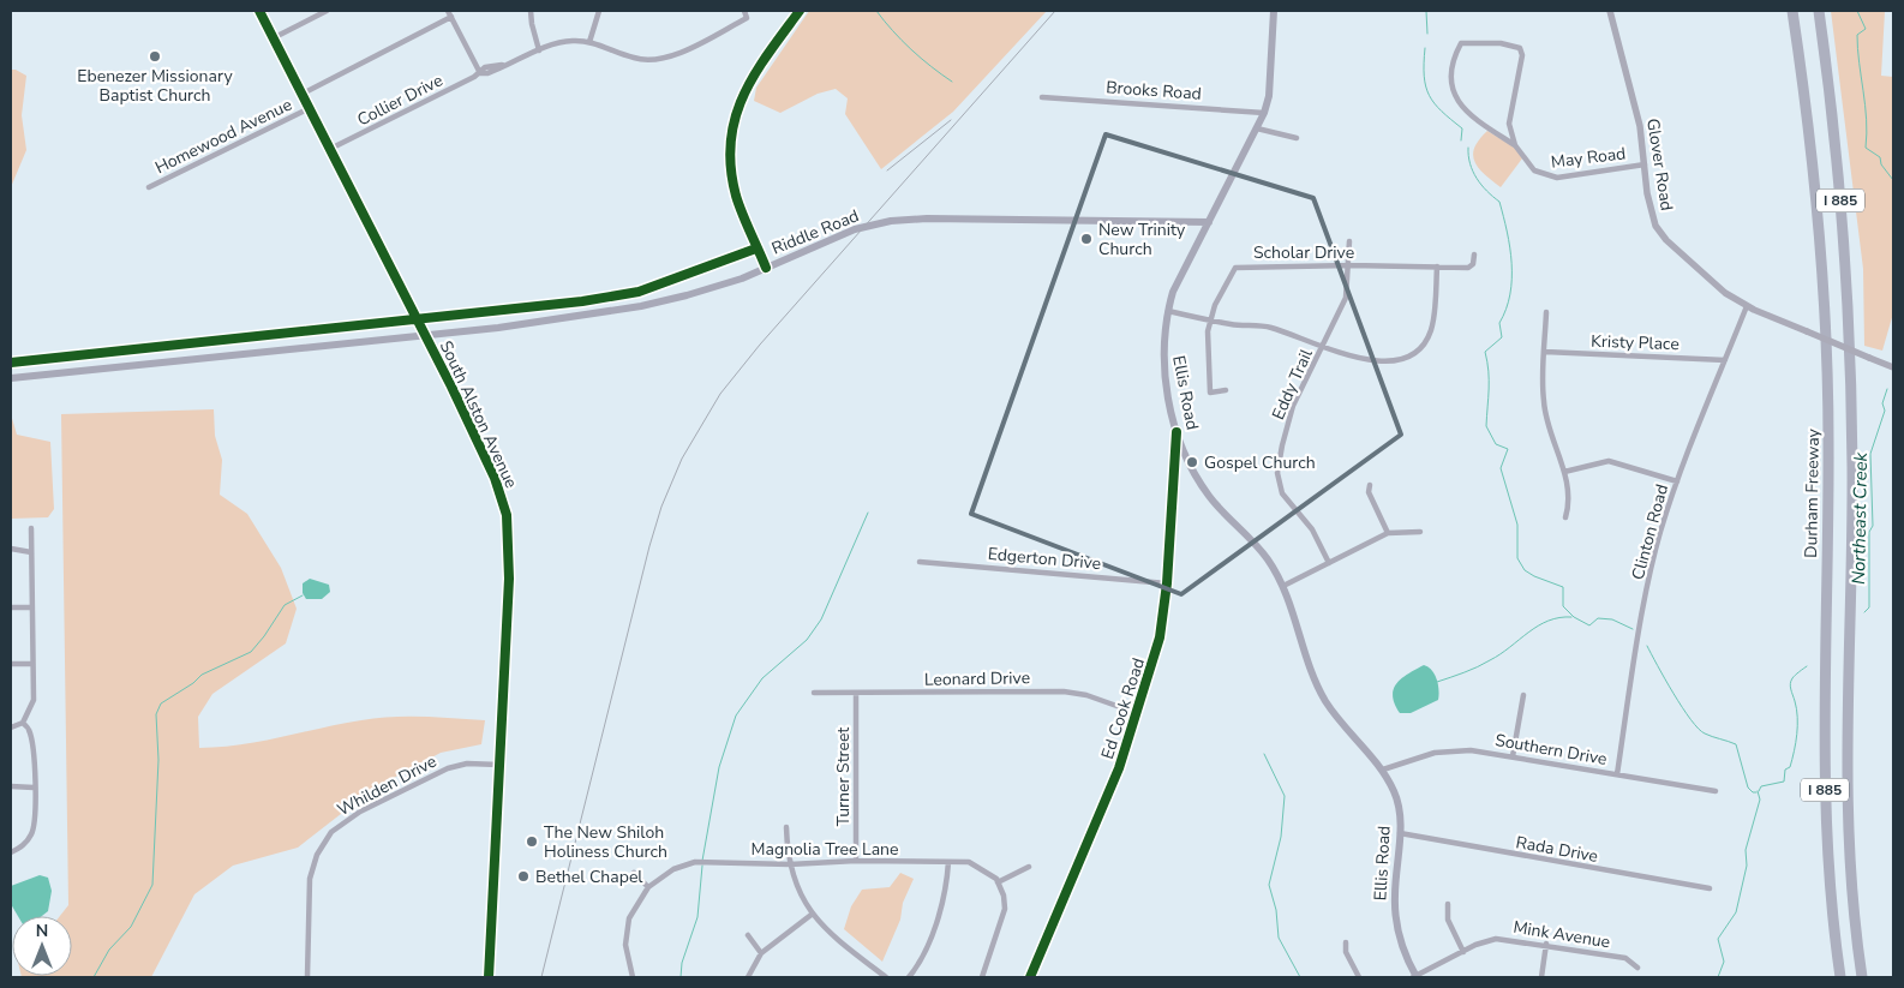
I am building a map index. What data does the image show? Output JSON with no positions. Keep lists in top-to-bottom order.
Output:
{
  "streets": {
    "highway": ["I 885", "Durham Freeway"],
    "main road": ["Riddle Road", "Ellis Road"],
    "street": [
      "Brooks Road",
      "Collier Drive",
      "Homewood Avenue",
      "May Road",
      "Glover Road",
      "Scholar Drive",
      "Kristy Place",
      "Eddy Trail",
      "South Alston Avenue",
      "Clinton Road",
      "Edgerton Drive",
      "Leonard Drive",
      "Ed Cook Road",
      "Southern Drive",
      "Turner Street",
      "Whilden Drive",
      "Magnolia Tree Lane",
      "Rada Drive",
      "Mink Avenue"
    ]
  },
  "crossings": [
    ["Brooks Road", "Ellis Road"],
    ["Collier Drive", "South Alston Avenue"],
    ["Homewood Avenue", "South Alston Avenue"],
    ["May Road", "Glover Road"],
    ["Glover Road", "Clinton Road"],
    ["Riddle Road", "Ellis Road"],
    ["Riddle Road", "South Alston Avenue"],
    ["Scholar Drive", "Eddy Trail"],
    ["Kristy Place", "Clinton Road"],
    ["Ellis Road", "Ed Cook Road"],
    ["Ellis Road", "Southern Drive"],
    ["Ellis Road", "Rada Drive"],
    ["Ellis Road", "Mink Avenue"],
    ["South Alston Avenue", "Whilden Drive"],
    ["Clinton Road", "Southern Drive"],
    ["Edgerton Drive", "Ed Cook Road"],
    ["Leonard Drive", "Ed Cook Road"],
    ["Leonard Drive", "Turner Street"],
    ["Turner Street", "Magnolia Tree Lane"]
  ],
  "water": ["Northeast Creek"],
  "places": [
    "Ebenezer Missionary Baptist Church",
    "New Trinity Church",
    "Gospel Church",
    "The New Shiloh Holiness Church",
    "Bethel Chapel"
  ],
  "north": "top"
}
